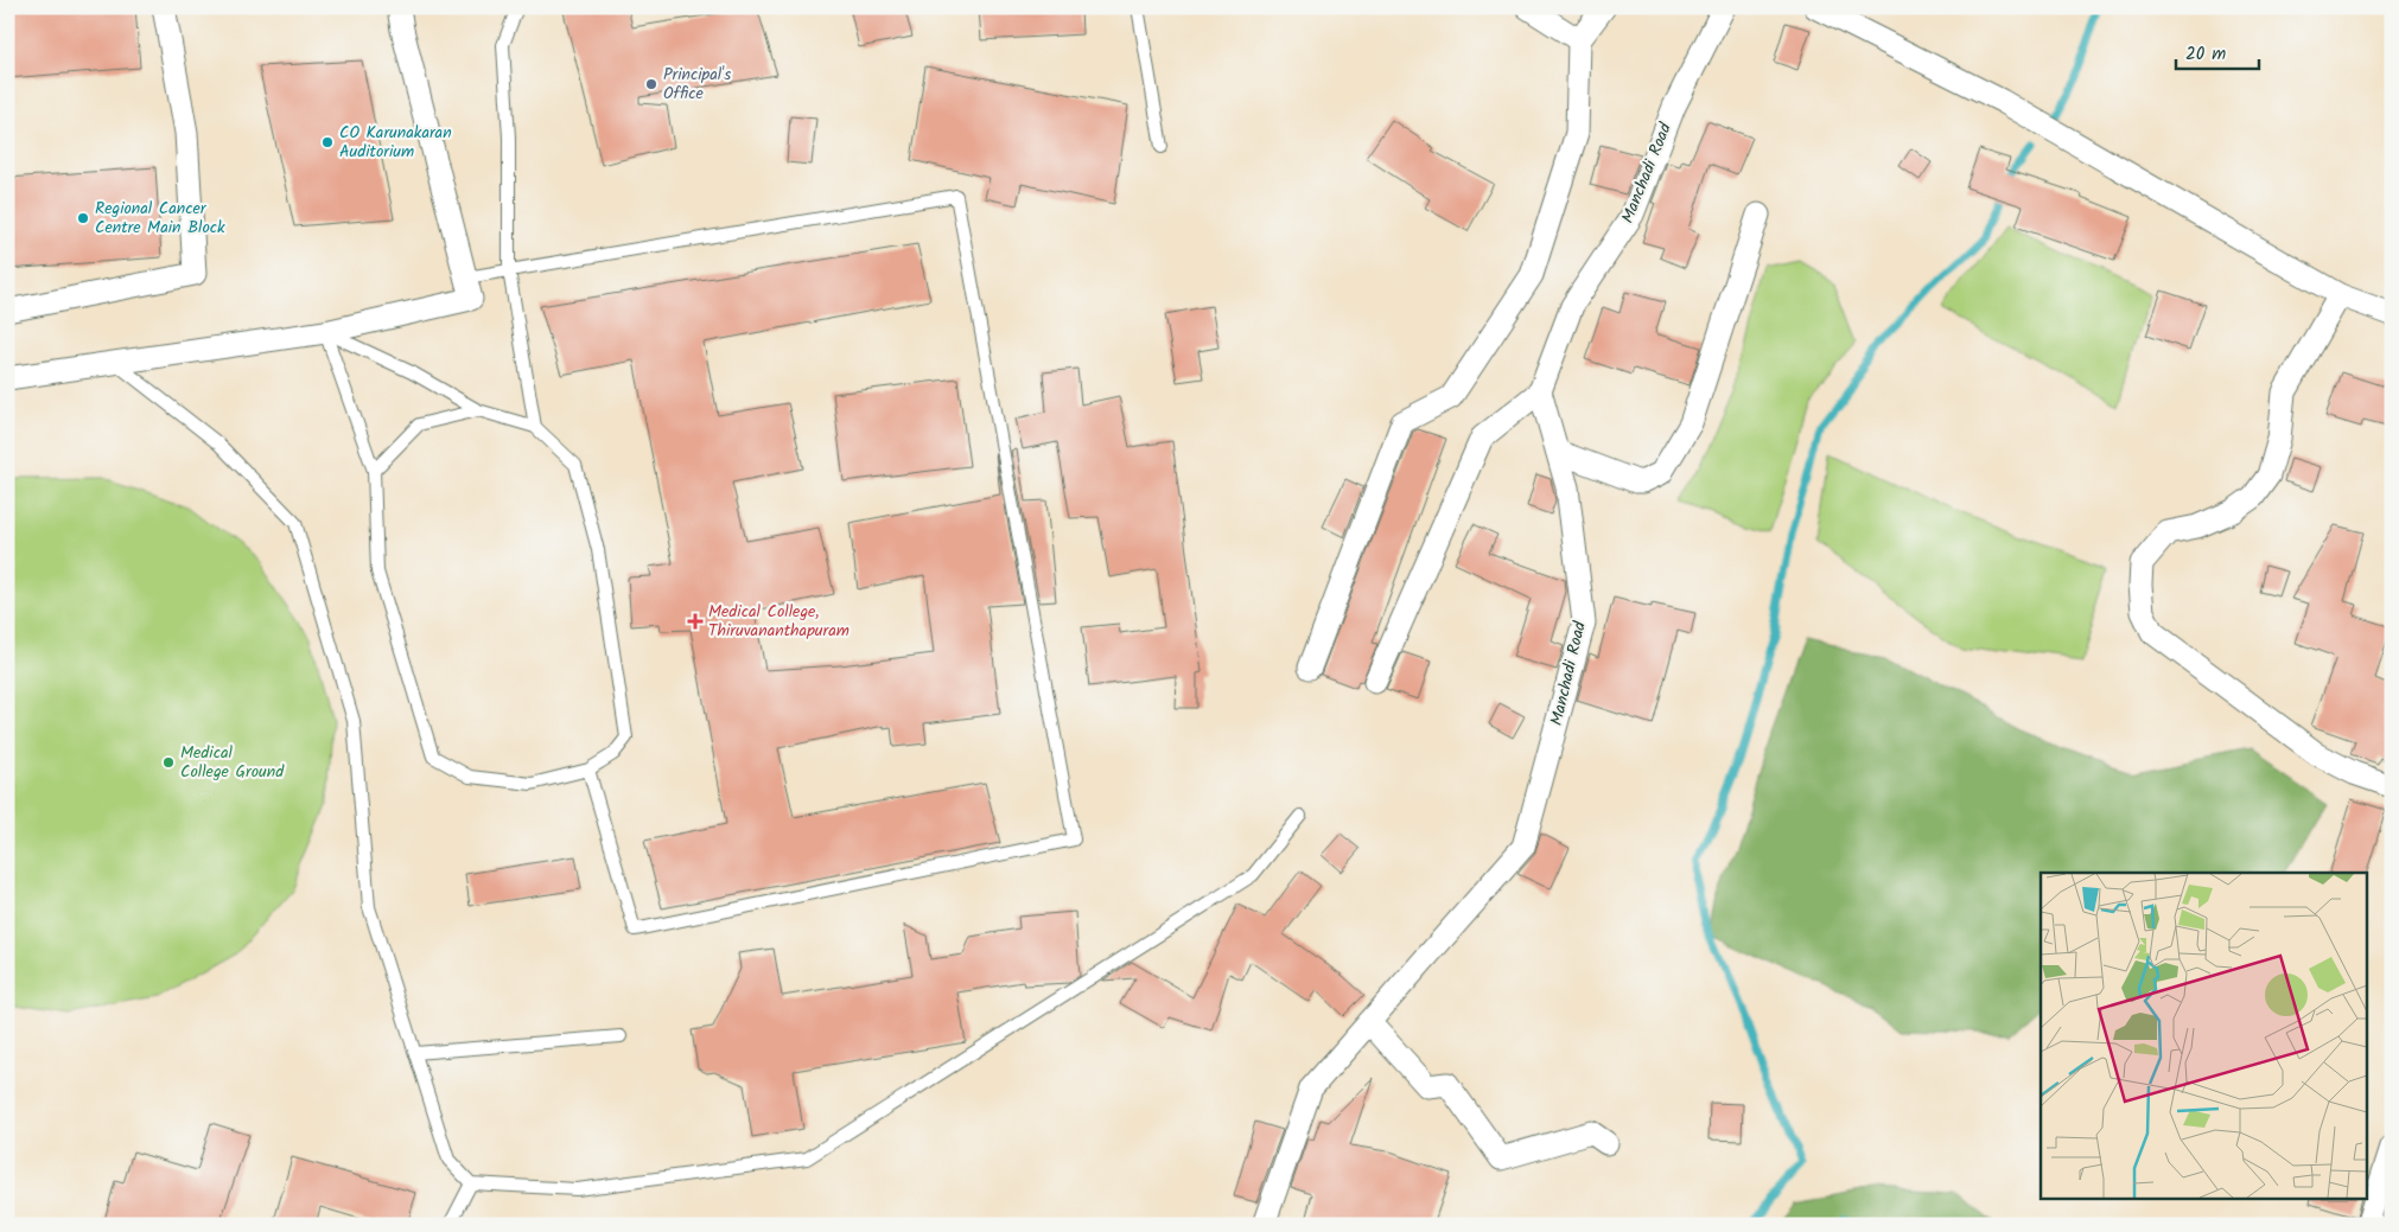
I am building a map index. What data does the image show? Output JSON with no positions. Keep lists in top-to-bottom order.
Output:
{
  "streets": {
    "street": ["Manchadi Road"]
  },
  "places": {
    "other": [
      "Principal's Office",
      "CO Karunakaran Auditorium",
      "Regional Cancer Centre Main Block",
      "Medical College Ground"
    ],
    "health": ["Medical College, Thiruvananthapuram"]
  },
  "scale_bar": "20 m"
}
